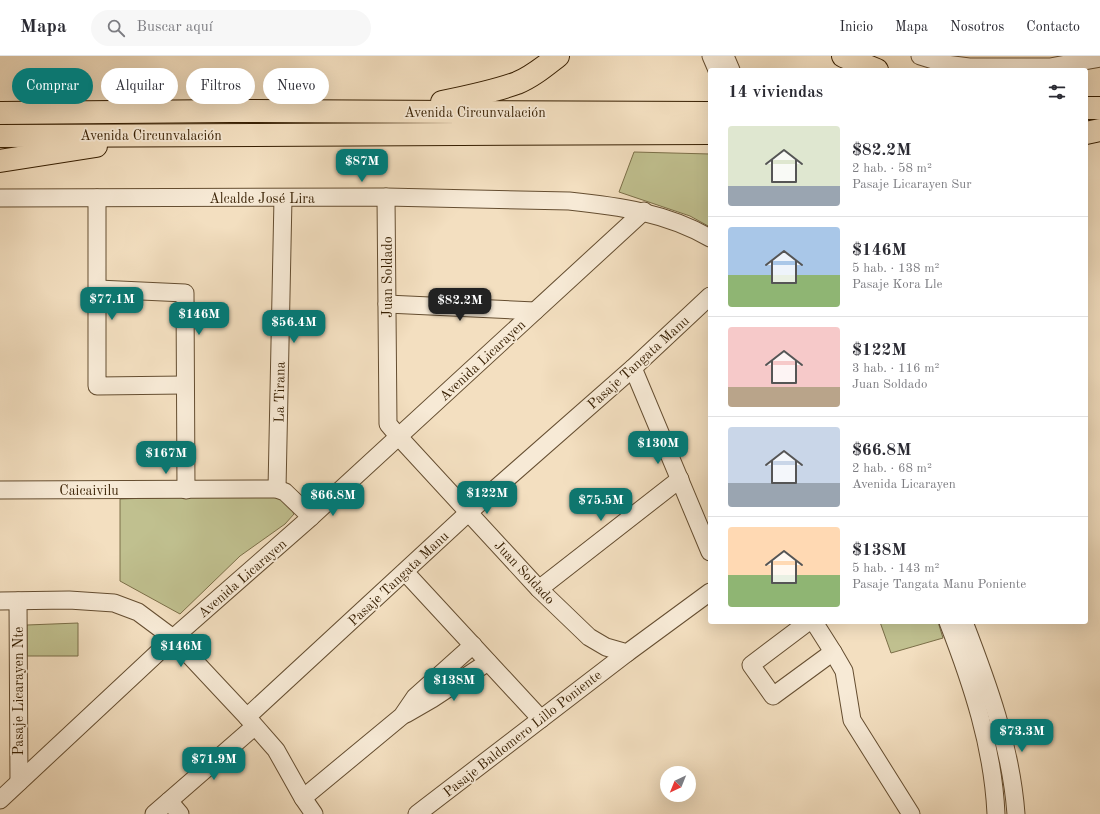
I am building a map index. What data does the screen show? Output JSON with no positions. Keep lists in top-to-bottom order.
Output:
{
  "streets": {
    "highway": ["Avenida Circunvalación"],
    "street": [
      "Alcalde José Lira",
      "Juan Soldado",
      "Avenida Licarayen",
      "Pasaje Tangata Manu",
      "La Tirana",
      "Caicaivilu",
      "Pasaje Licarayen Nte",
      "Pasaje Baldomero Lillo Poniente"
    ]
  },
  "crossings": [
    ["Alcalde José Lira", "Juan Soldado"],
    ["Alcalde José Lira", "Avenida Licarayen"],
    ["Alcalde José Lira", "La Tirana"],
    ["Juan Soldado", "Avenida Licarayen"],
    ["Juan Soldado", "Pasaje Tangata Manu"],
    ["Juan Soldado", "Pasaje Baldomero Lillo Poniente"],
    ["Avenida Licarayen", "Pasaje Licarayen Nte"],
    ["La Tirana", "Caicaivilu"]
  ],
  "north": "bottom left",
  "page": {
    "header": "Mapa",
    "search": "Buscar aquí",
    "nav": [
      "Inicio",
      "Mapa",
      "Nosotros",
      "Contacto"
    ],
    "chip": [
      "Comprar",
      "Alquilar",
      "Filtros",
      "Nuevo"
    ],
    "heading": "14 viviendas",
    "list": [
      {
        "name": "$82.2M",
        "note": "2 hab. · 58 m² · Pasaje Licarayen Sur"
      },
      {
        "name": "$146M",
        "note": "5 hab. · 138 m² · Pasaje Kora Lle"
      },
      {
        "name": "$122M",
        "note": "3 hab. · 116 m² · Juan Soldado"
      },
      {
        "name": "$66.8M",
        "note": "2 hab. · 68 m² · Avenida Licarayen"
      },
      {
        "name": "$138M",
        "note": "5 hab. · 143 m² · Pasaje Tangata Manu Poniente"
      }
    ],
    "price": [
      "$87M",
      "$77.1M",
      "$82.2M",
      "$146M",
      "$56.4M",
      "$130M",
      "$167M",
      "$122M",
      "$66.8M",
      "$75.5M",
      "$146M",
      "$138M",
      "$73.3M",
      "$71.9M"
    ]
  }
}
